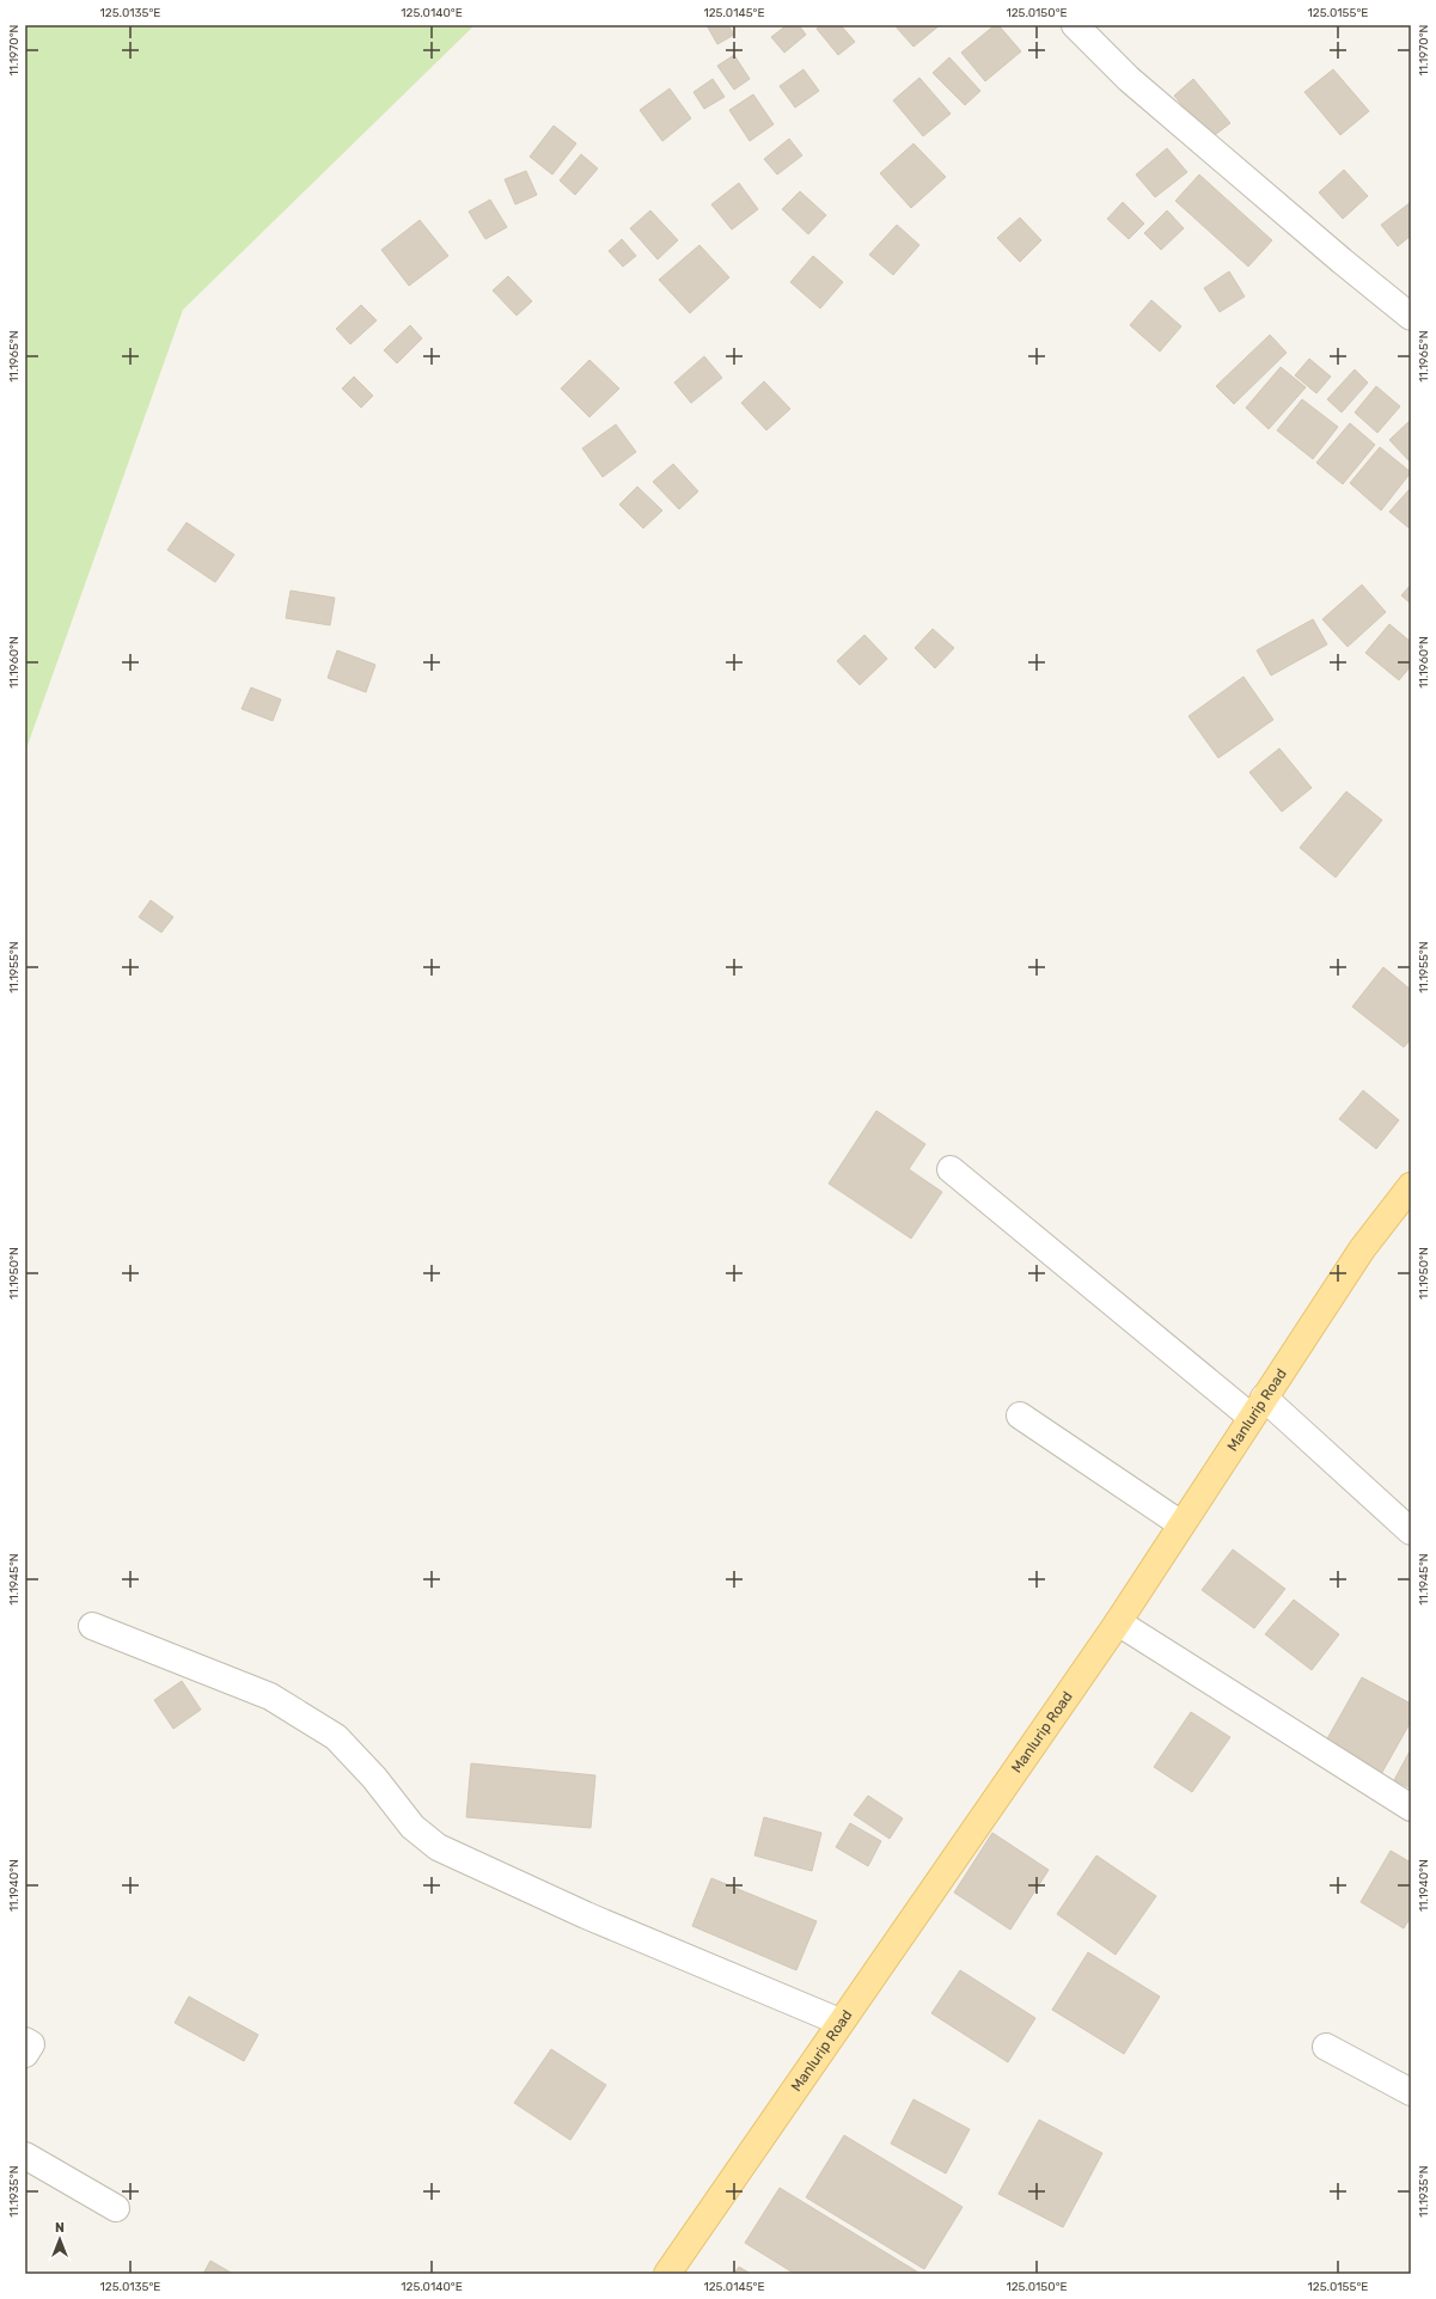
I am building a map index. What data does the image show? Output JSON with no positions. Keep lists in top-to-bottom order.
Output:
{
  "streets": {
    "main road": ["Manlurip Road"]
  },
  "north": "top",
  "coordinates": [
    "125.0135°E",
    "125.0140°E",
    "125.0145°E",
    "125.0150°E",
    "125.0155°E",
    "11.1970°N",
    "11.1965°N",
    "11.1960°N",
    "11.1955°N",
    "11.1950°N",
    "11.1945°N",
    "11.1940°N",
    "11.1935°N"
  ]
}
